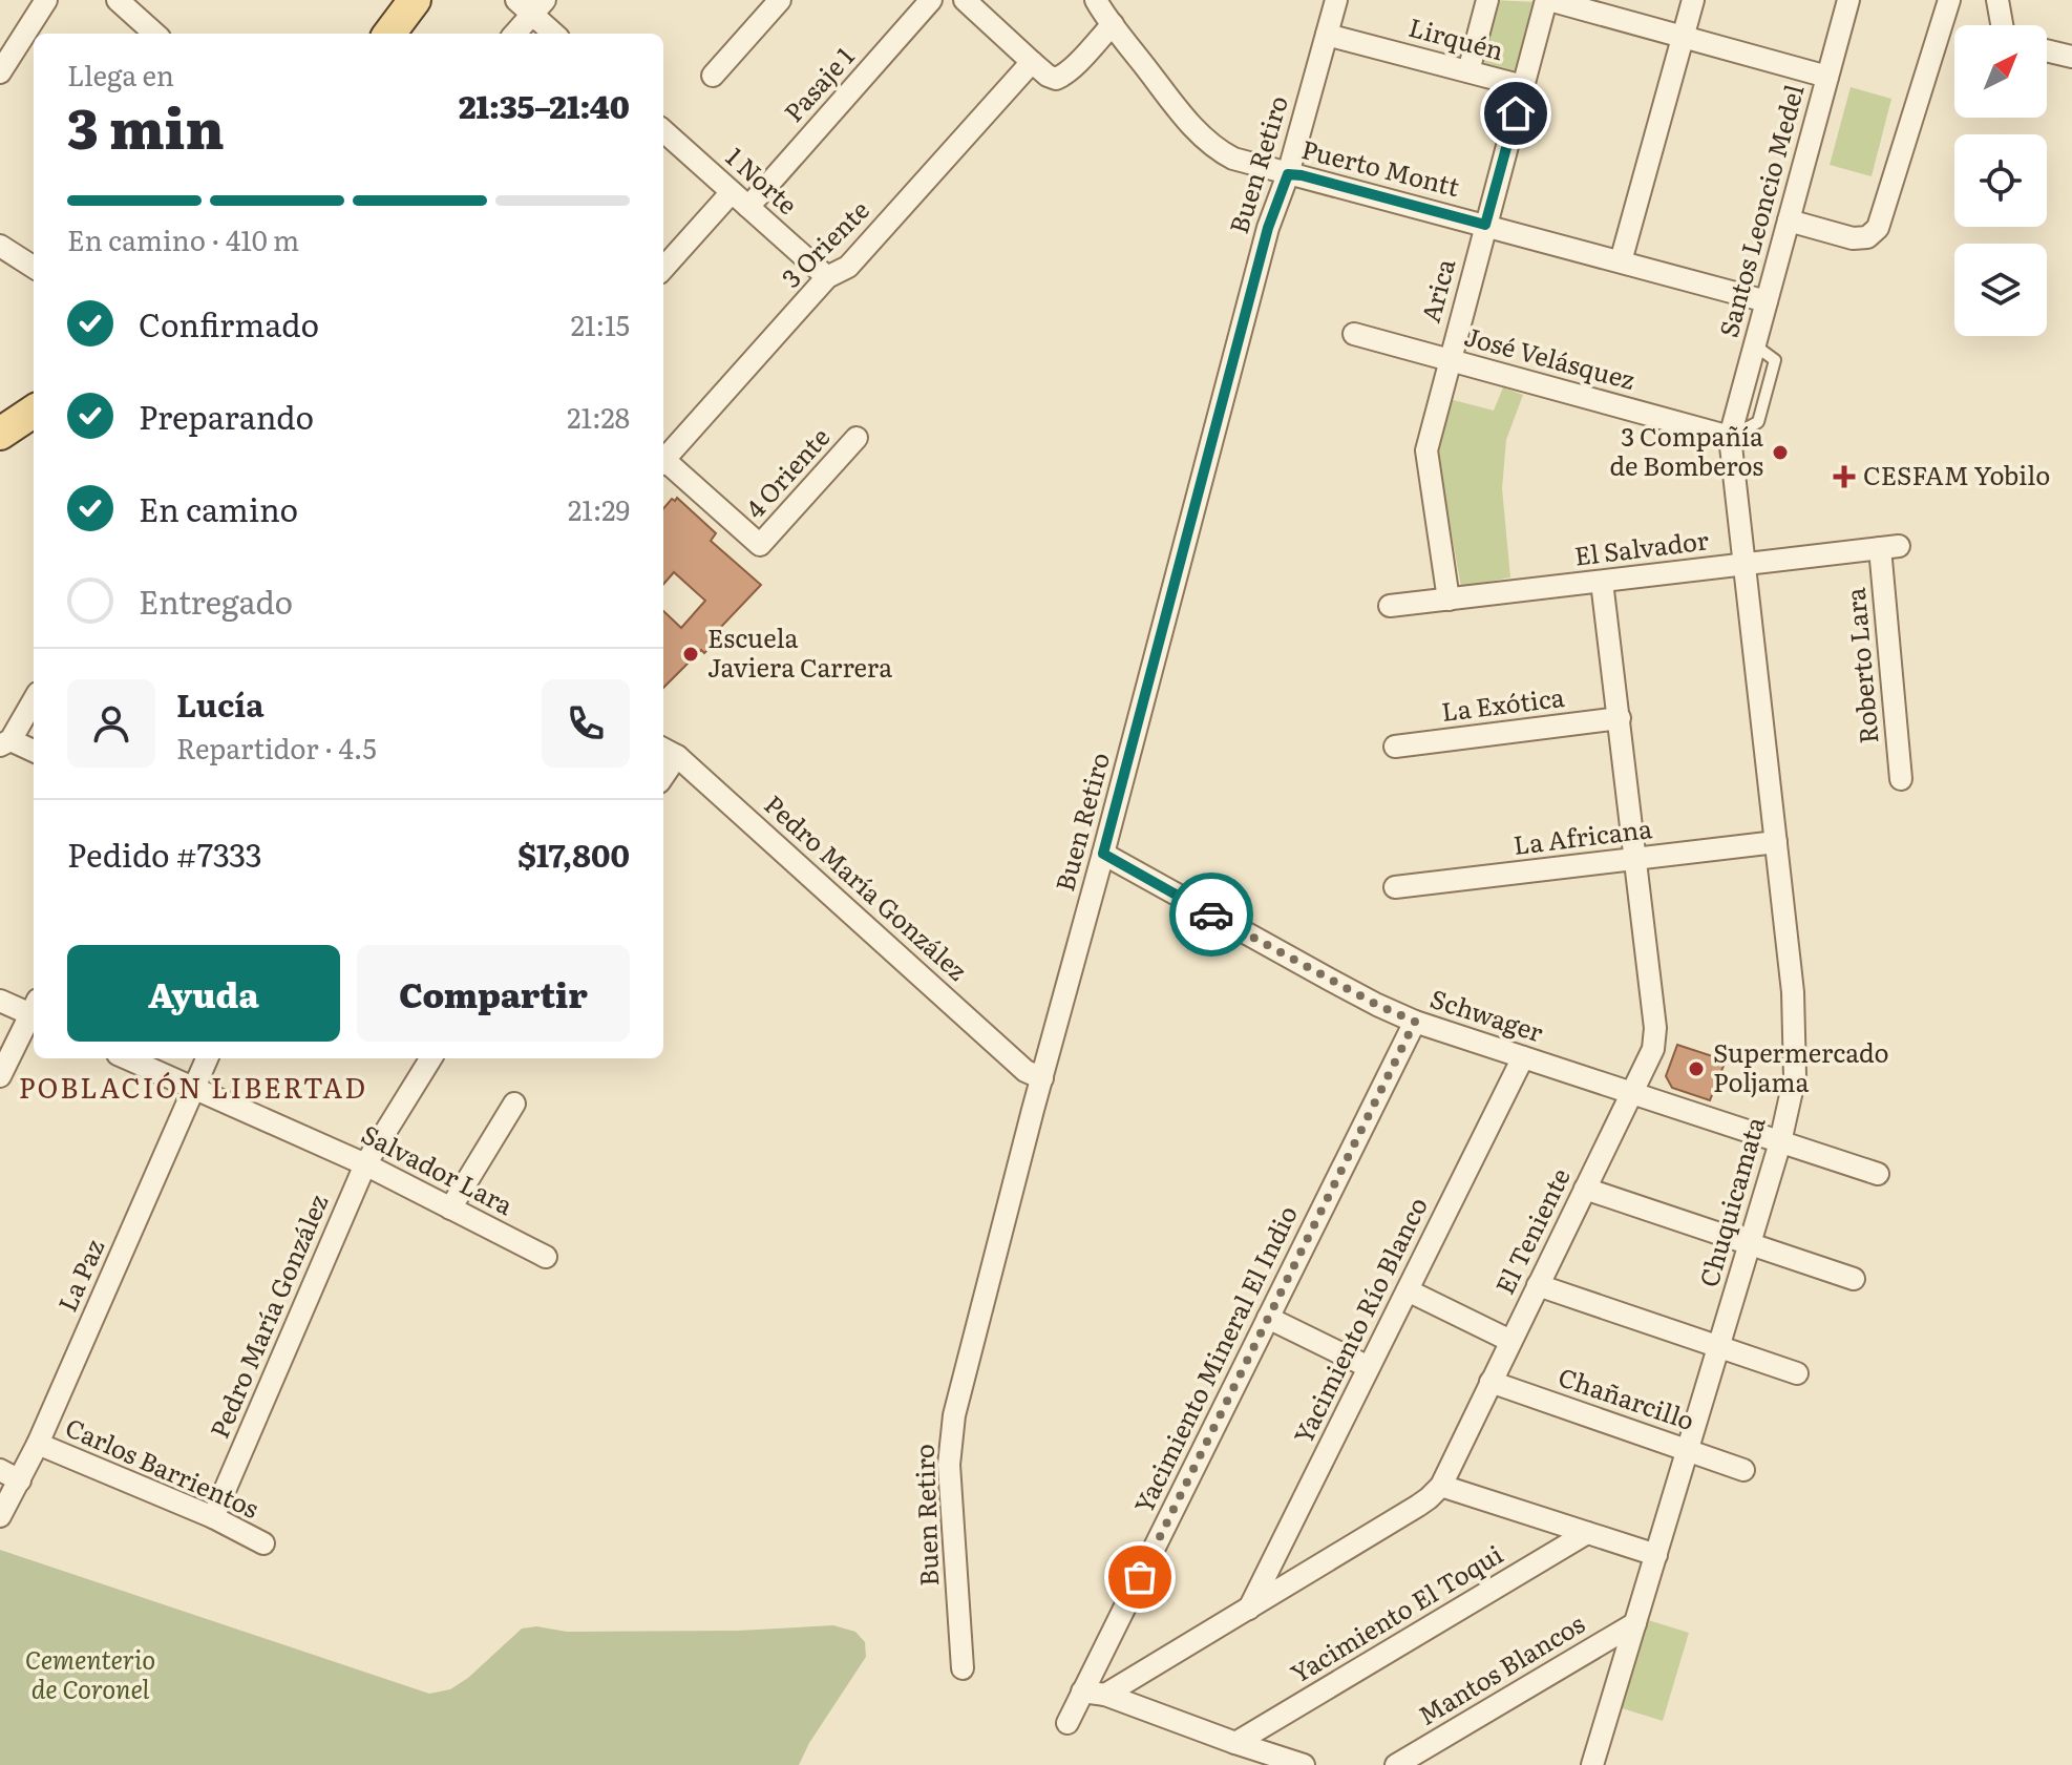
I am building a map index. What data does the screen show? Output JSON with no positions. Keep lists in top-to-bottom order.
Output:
{
  "streets": {
    "street": [
      "Lirquén",
      "Pasaje 1",
      "Buen Retiro",
      "Puerto Montt",
      "1 Norte",
      "Santos Leoncio Medel",
      "3 Oriente",
      "Arica",
      "José Velásquez",
      "4 Oriente",
      "El Salvador",
      "Roberto Lara",
      "La Exótica",
      "La Africana",
      "Pedro María González",
      "Schwager",
      "Salvador Lara",
      "Chuquicamata",
      "El Teniente",
      "La Paz",
      "Yacimiento Río Blanco",
      "Yacimiento Mineral El Indio",
      "Chañarcillo",
      "Carlos Barrientos",
      "Yacimiento El Toqui",
      "Mantos Blancos"
    ]
  },
  "crossings": [
    ["Lirquén", "Buen Retiro"],
    ["Lirquén", "Arica"],
    ["Pasaje 1", "1 Norte"],
    ["Buen Retiro", "Puerto Montt"],
    ["Buen Retiro", "Pedro María González"],
    ["Buen Retiro", "Schwager"],
    ["Puerto Montt", "Santos Leoncio Medel"],
    ["Puerto Montt", "Arica"],
    ["1 Norte", "3 Oriente"],
    ["Santos Leoncio Medel", "José Velásquez"],
    ["Santos Leoncio Medel", "Chuquicamata"],
    ["Arica", "José Velásquez"],
    ["Arica", "El Salvador"],
    ["José Velásquez", "Chuquicamata"],
    ["El Salvador", "Roberto Lara"],
    ["El Salvador", "Chuquicamata"],
    ["El Salvador", "El Teniente"],
    ["La Exótica", "El Teniente"],
    ["La Africana", "Chuquicamata"],
    ["La Africana", "El Teniente"],
    ["Pedro María González", "Salvador Lara"],
    ["Pedro María González", "Carlos Barrientos"],
    ["Schwager", "Chuquicamata"],
    ["Schwager", "El Teniente"],
    ["Schwager", "Yacimiento Río Blanco"],
    ["Schwager", "Yacimiento Mineral El Indio"],
    ["Salvador Lara", "La Paz"],
    ["Chuquicamata", "Chañarcillo"],
    ["Chuquicamata", "Mantos Blancos"],
    ["El Teniente", "Yacimiento Río Blanco"],
    ["El Teniente", "Chañarcillo"],
    ["La Paz", "Carlos Barrientos"]
  ],
  "districts": ["POBLACIÓN LIBERTAD"],
  "parks": ["Cementerio de Coronel"],
  "places": {
    "other": ["3 Compañía de Bomberos", "Escuela Javiera Carrera", "Supermercado Poljama"],
    "health": ["CESFAM Yobilo"]
  },
  "north": "top right",
  "page": {
    "heading": ["3 min", "Llega en", "21:35–21:40"],
    "panel": [
      "Lucía",
      "Repartidor · 4.5",
      "Pedido #7333",
      "$17,800"
    ],
    "bar": "En camino · 410 m",
    "list": [
      ["Confirmado", "21:15"],
      ["Preparando", "21:28"],
      ["En camino", "21:29"],
      "Entregado"
    ],
    "buttons": ["Ayuda", "Compartir"]
  }
}
